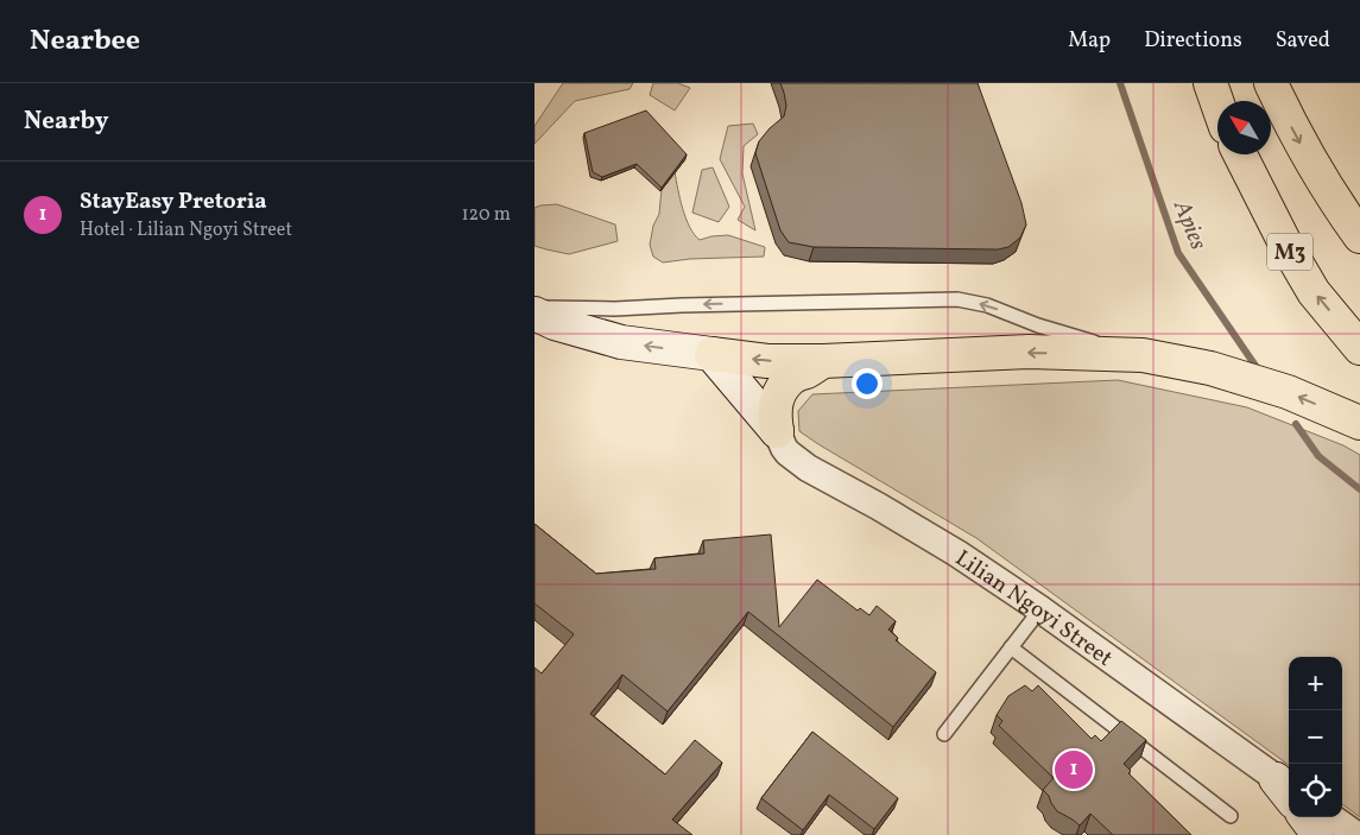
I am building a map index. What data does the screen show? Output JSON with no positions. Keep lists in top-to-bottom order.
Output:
{
  "streets": {
    "main road": ["M3"],
    "street": ["Lilian Ngoyi Street"]
  },
  "water": ["Apies"],
  "north": "top left",
  "page": {
    "header": "Nearbee",
    "nav": ["Map", "Directions", "Saved"],
    "heading": "Nearby",
    "list": [
      {
        "mark": "1",
        "name": "StayEasy Pretoria",
        "note": "Hotel · Lilian Ngoyi Street",
        "value": "120 m"
      }
    ],
    "map_buttons": ["+", "−"],
    "pins": "1"
  }
}
